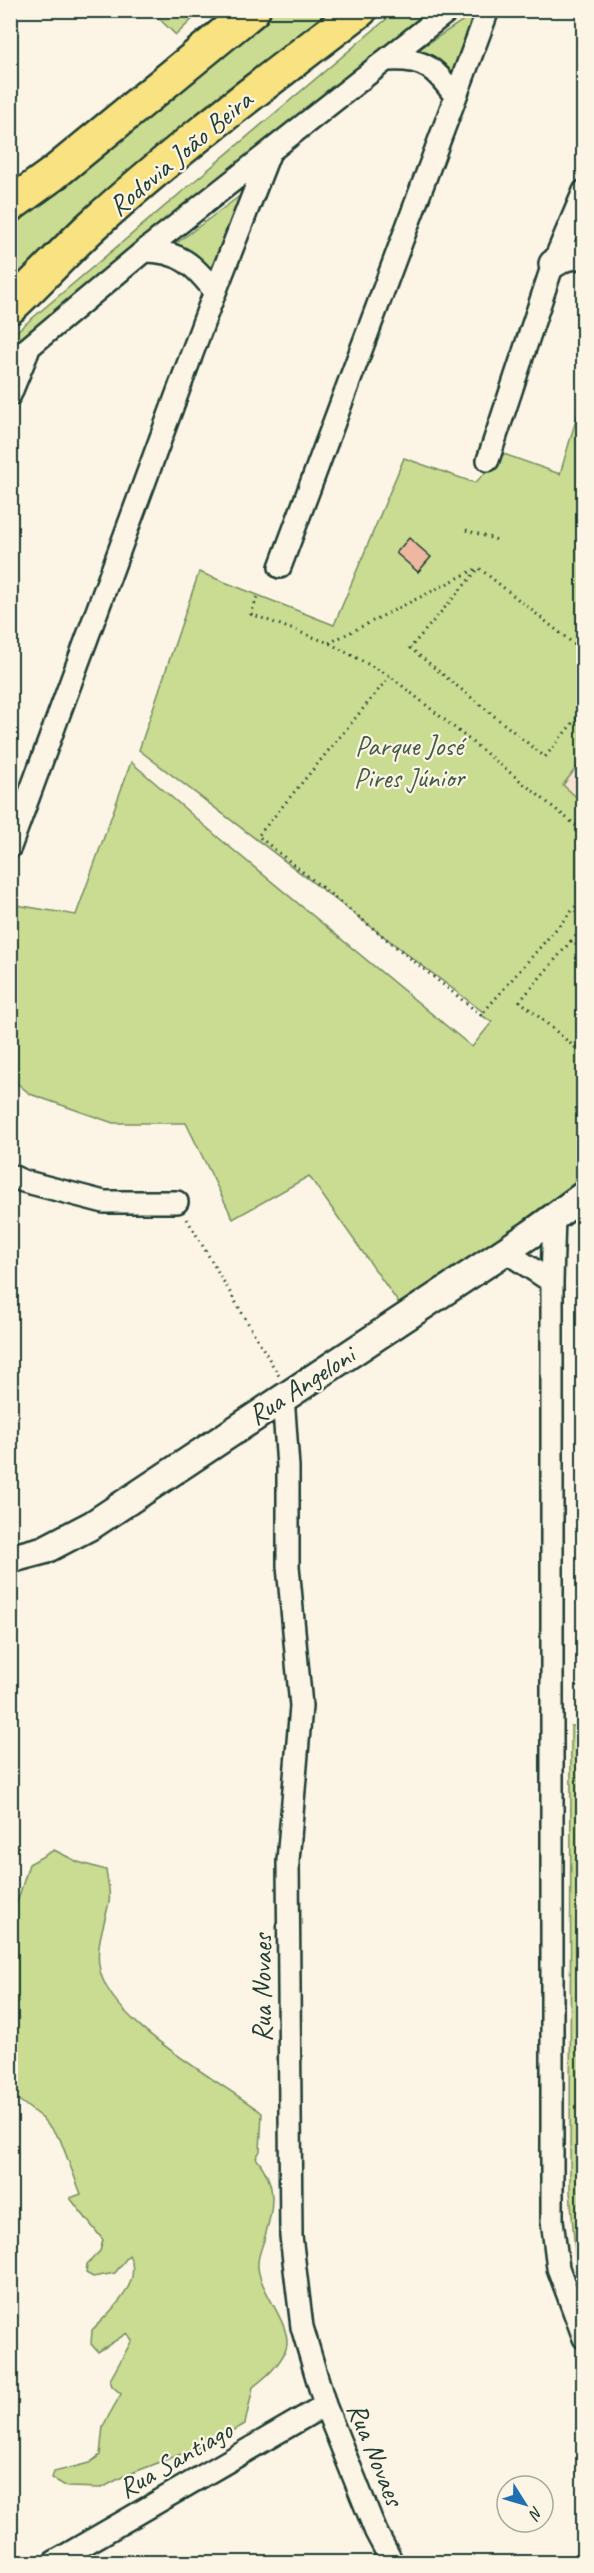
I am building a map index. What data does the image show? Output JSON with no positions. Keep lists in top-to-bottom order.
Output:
{
  "streets": {
    "main road": ["Rodovia João Beira"],
    "street": ["Rua Angeloni", "Rua Novaes", "Rua Santiago"]
  },
  "crossings": [
    ["Rua Angeloni", "Rua Novaes"],
    ["Rua Novaes", "Rua Santiago"]
  ],
  "parks": ["Parque José Pires Júnior"],
  "north": "bottom right"
}
